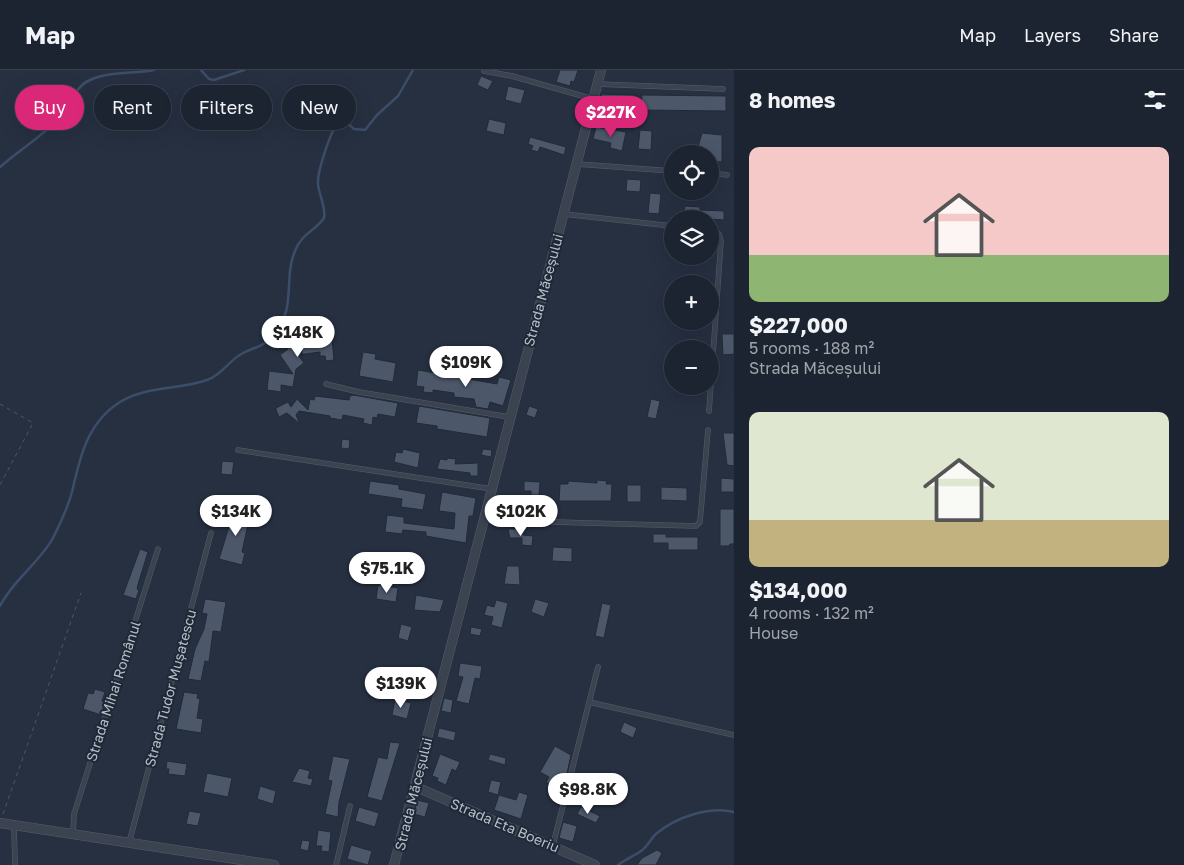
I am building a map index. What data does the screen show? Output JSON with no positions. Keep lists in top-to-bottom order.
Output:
{
  "streets": {
    "street": ["Strada Măceșului", "Strada Eta Boeriu"],
    "lane": ["Strada Tudor Mușatescu", "Strada Mihai Românul"]
  },
  "crossings": [
    ["Strada Măceșului", "Strada Eta Boeriu"]
  ],
  "page": {
    "header": "Map",
    "nav": ["Map", "Layers", "Share"],
    "heading": "8 homes",
    "chip": [
      "Buy",
      "Rent",
      "Filters",
      "New"
    ],
    "price": [
      "$227K",
      "$148K",
      "$109K",
      "$134K",
      "$102K",
      "$75.1K",
      "$139K",
      "$98.8K"
    ],
    "list": [
      {
        "name": "$227,000",
        "note": "5 rooms · 188 m² · Strada Măceșului"
      },
      {
        "name": "$134,000",
        "note": "4 rooms · 132 m² · House"
      }
    ],
    "map_buttons": ["+", "−"]
  }
}
